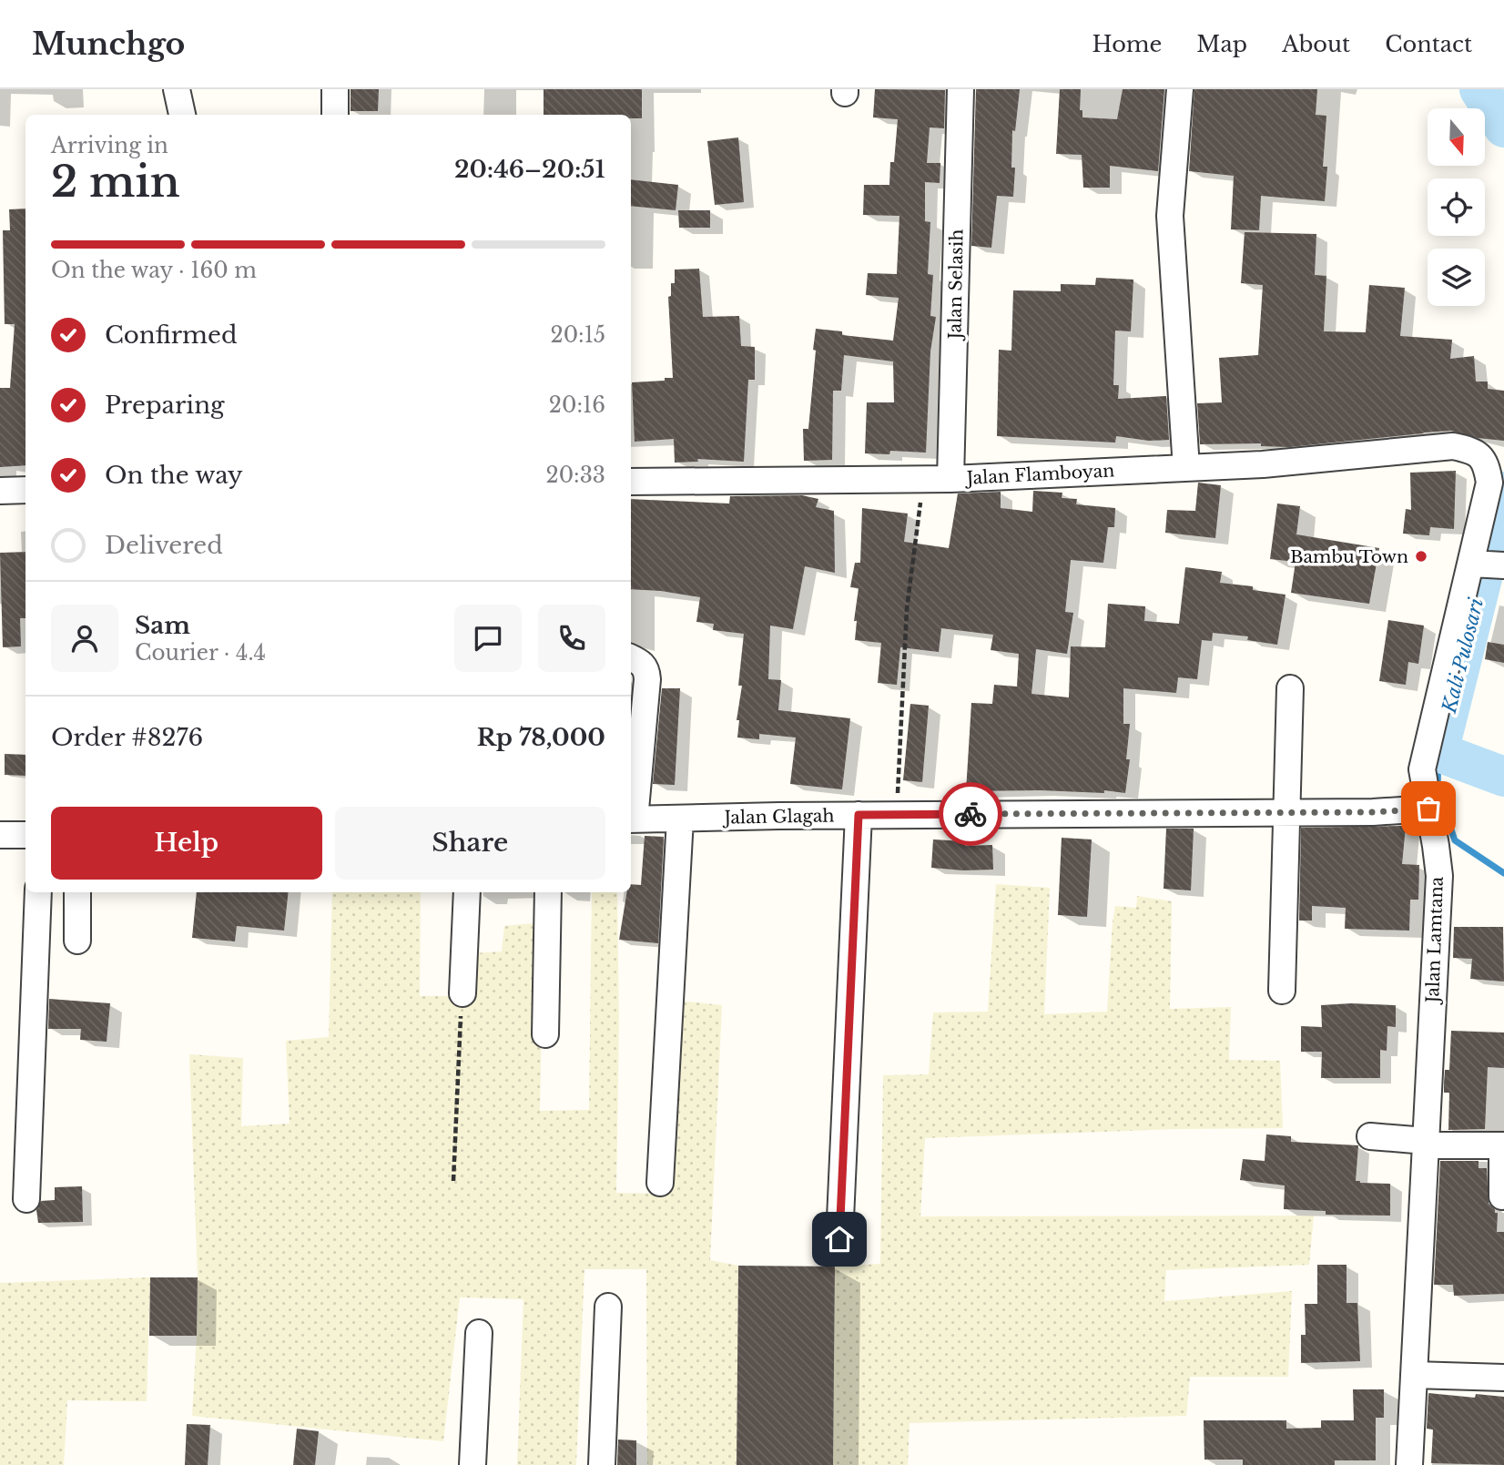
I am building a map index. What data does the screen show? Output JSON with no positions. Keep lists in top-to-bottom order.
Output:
{
  "streets": {
    "street": [
      "Jalan Selasih",
      "Jalan Flamboyan",
      "Jalan Glagah",
      "Jalan Lamtana"
    ]
  },
  "crossings": [
    ["Jalan Selasih", "Jalan Flamboyan"],
    ["Jalan Flamboyan", "Jalan Lamtana"],
    ["Jalan Glagah", "Jalan Lamtana"]
  ],
  "water": ["Kali Pulosari"],
  "places": ["Bambu Town"],
  "north": "bottom",
  "page": {
    "header": "Munchgo",
    "nav": [
      "Home",
      "Map",
      "About",
      "Contact"
    ],
    "heading": ["2 min", "Arriving in", "20:46–20:51"],
    "panel": [
      "Sam",
      "Courier · 4.4",
      "Order #8276",
      "Rp 78,000"
    ],
    "bar": "On the way · 160 m",
    "list": [
      ["Confirmed", "20:15"],
      ["Preparing", "20:16"],
      ["On the way", "20:33"],
      "Delivered"
    ],
    "buttons": ["Help", "Share"]
  }
}
